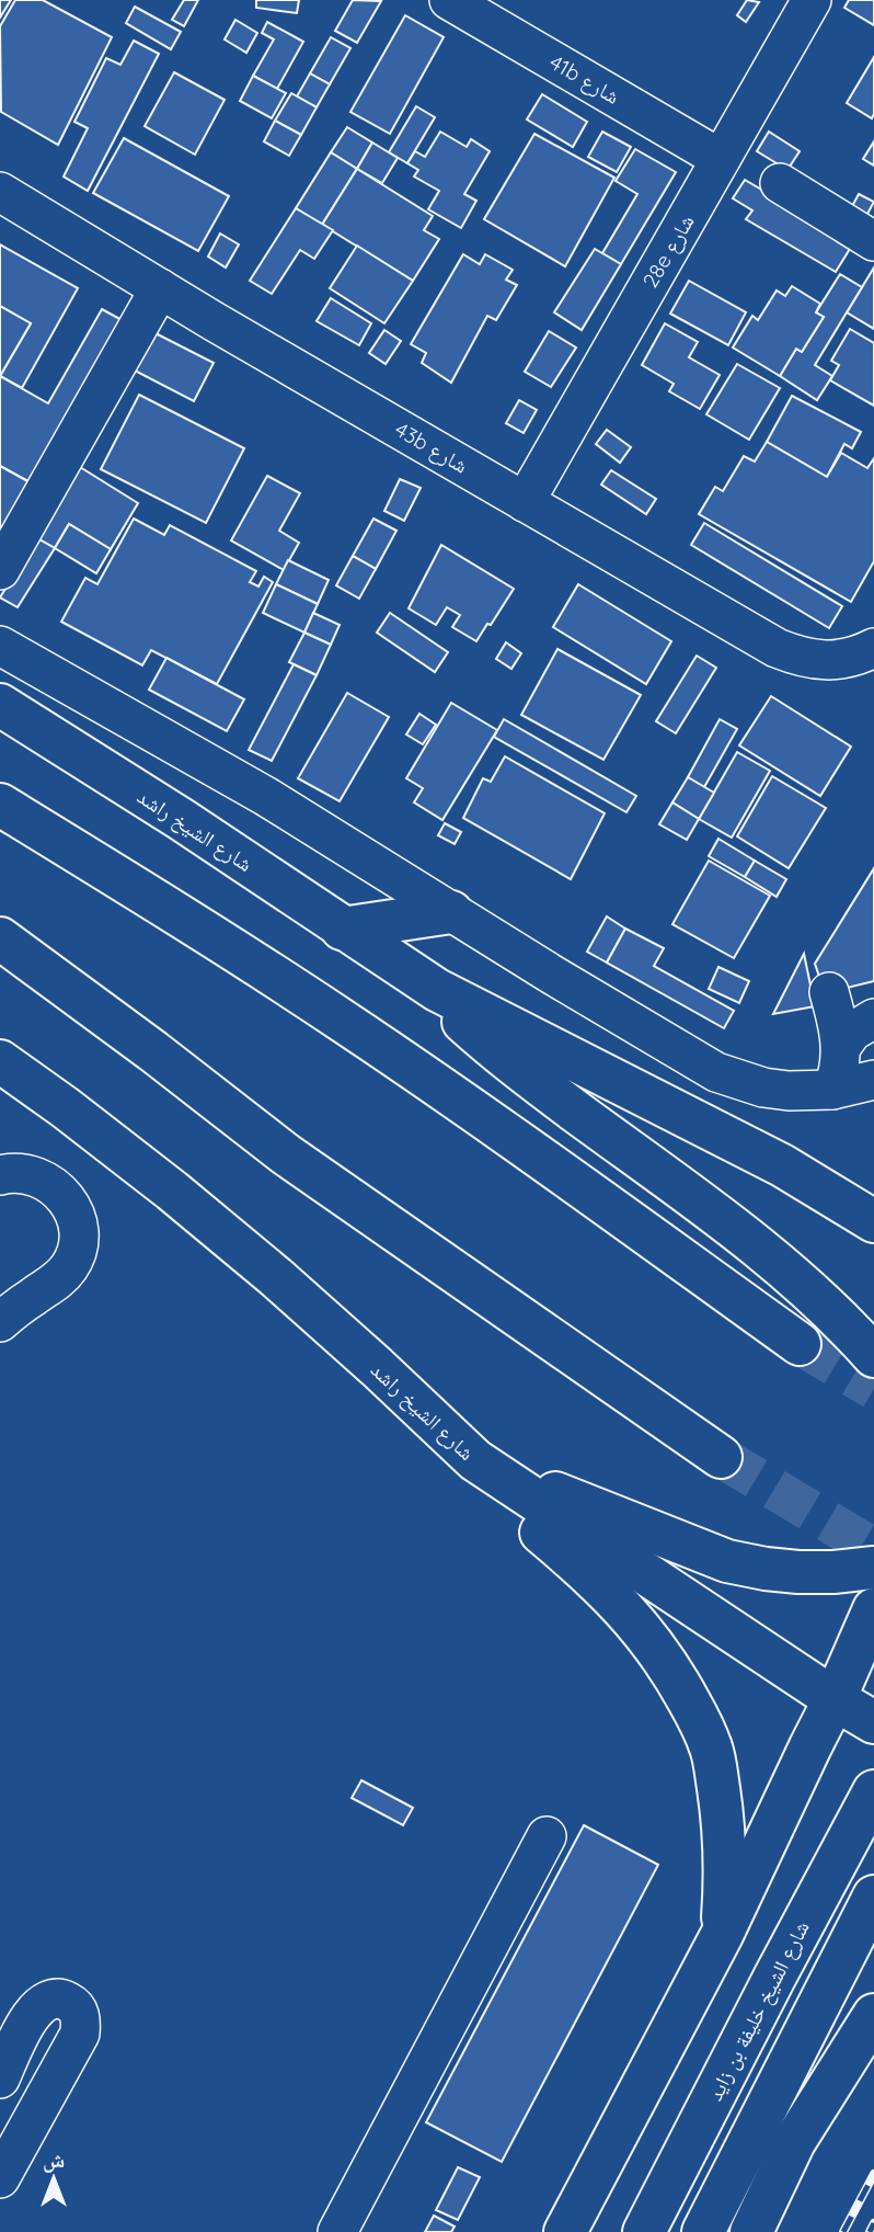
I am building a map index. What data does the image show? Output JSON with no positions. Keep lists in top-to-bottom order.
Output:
{
  "streets": {
    "main road": ["شارع الشيخ راشد", "شارع الشيخ خليفة بن زايد"],
    "street": ["41b شارع", "28e شارع", "43b شارع"]
  },
  "crossings": [
    ["41b شارع", "28e شارع"],
    ["28e شارع", "43b شارع"]
  ],
  "north": "top"
}
